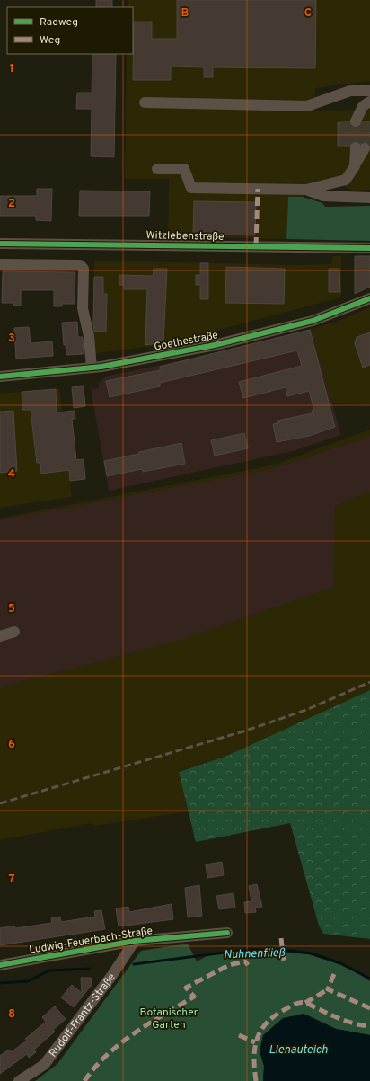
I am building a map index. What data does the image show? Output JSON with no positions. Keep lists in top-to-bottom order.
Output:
{
  "streets": {
    "street": [
      "Witzlebenstraße",
      "Goethestraße",
      "Ludwig-Feuerbach-Straße",
      "Rudolf-Frantz-Straße"
    ]
  },
  "crossings": [
    ["Ludwig-Feuerbach-Straße", "Rudolf-Frantz-Straße"]
  ],
  "water": ["Nuhnenfließ", "Lienauteich"],
  "parks": ["Botanischer Garten"],
  "legend": ["Radweg", "Weg"],
  "grid": {
    "columns": ["B", "C"],
    "rows": [
      "1",
      "2",
      "3",
      "4",
      "5",
      "6",
      "7",
      "8"
    ]
  }
}
